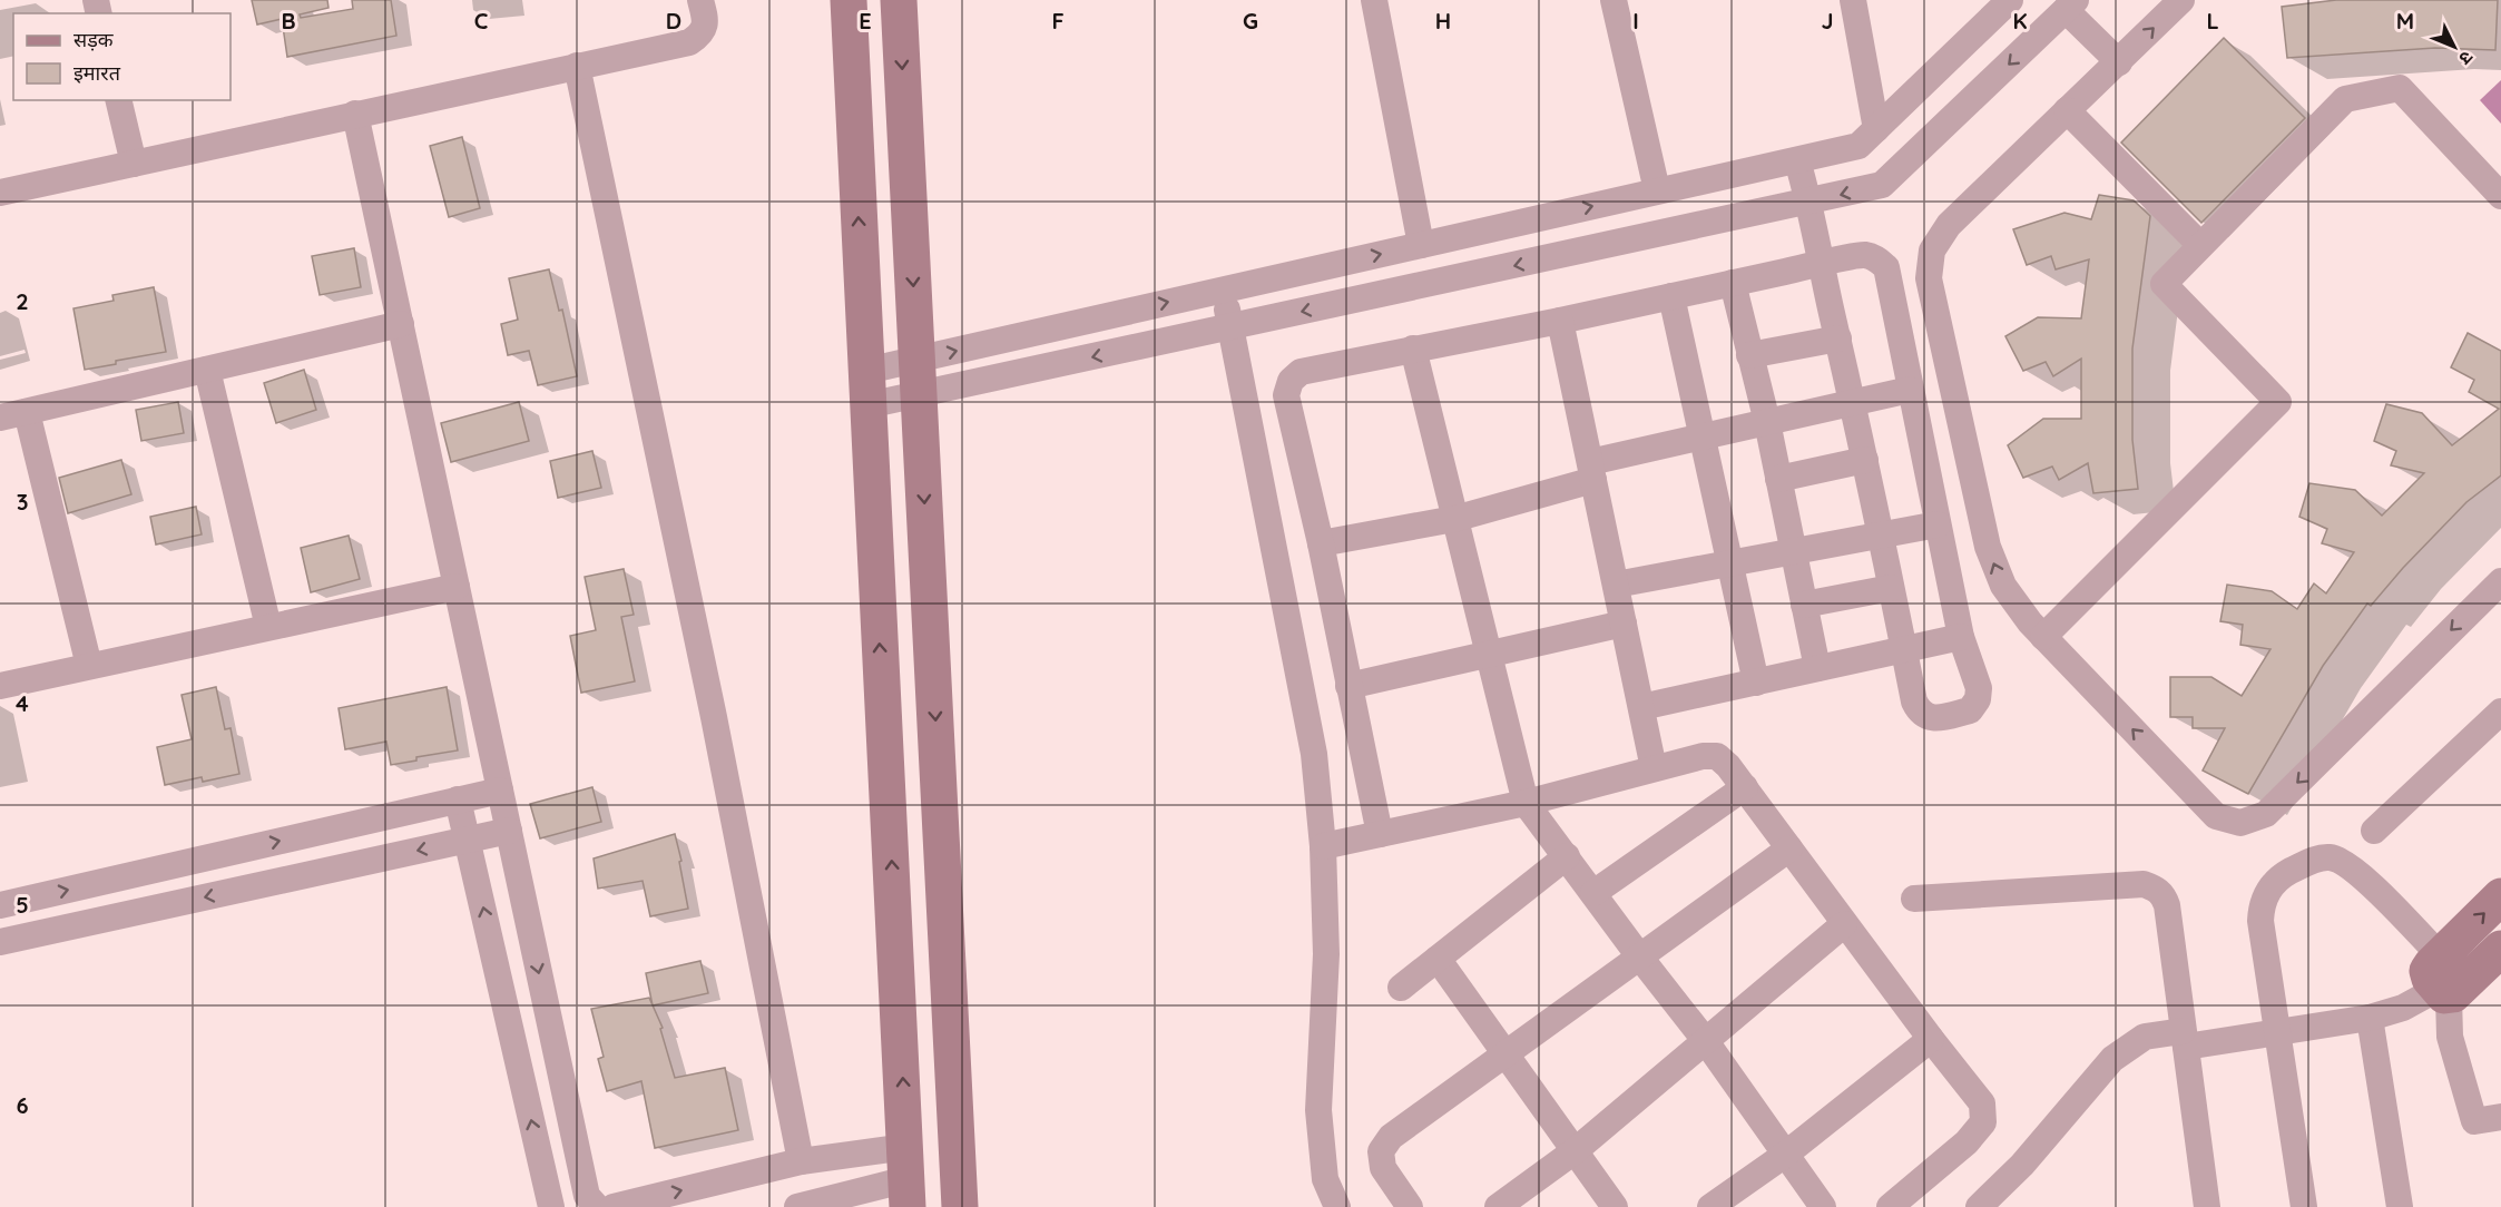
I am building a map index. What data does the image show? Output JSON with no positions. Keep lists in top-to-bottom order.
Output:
{
  "legend": ["सड़क", "इमारत"],
  "north": "bottom right",
  "grid": {
    "columns": [
      "B",
      "C",
      "D",
      "E",
      "F",
      "G",
      "H",
      "I",
      "J",
      "K",
      "L",
      "M"
    ],
    "rows": [
      "2",
      "3",
      "4",
      "5",
      "6"
    ]
  }
}
